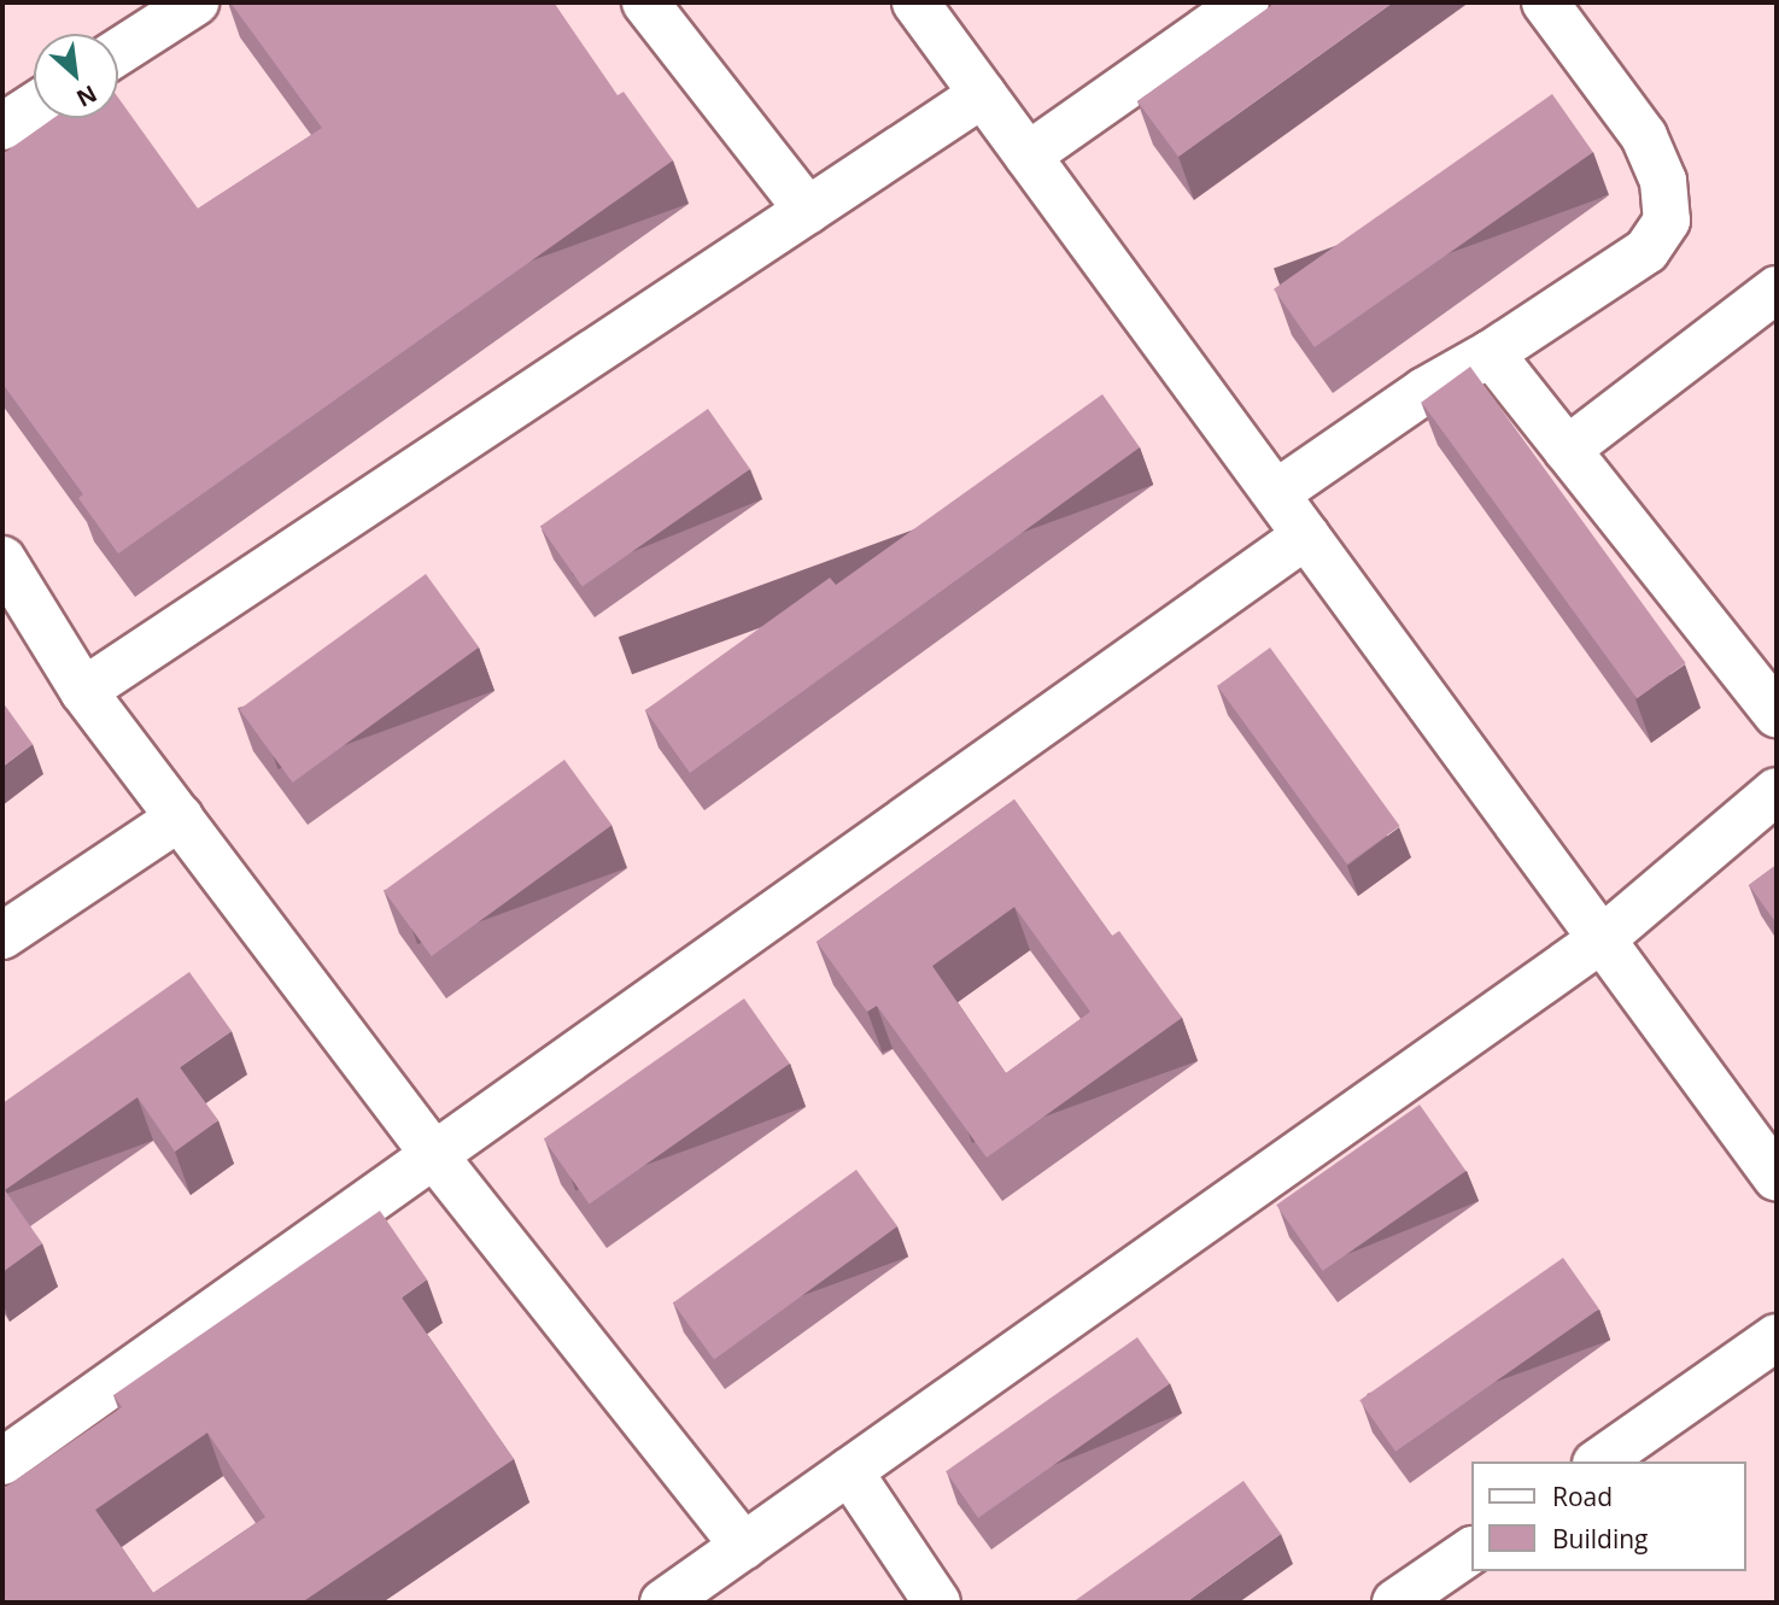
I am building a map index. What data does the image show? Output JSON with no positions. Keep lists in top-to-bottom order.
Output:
{
  "legend": ["Road", "Building"],
  "north": "bottom right"
}
